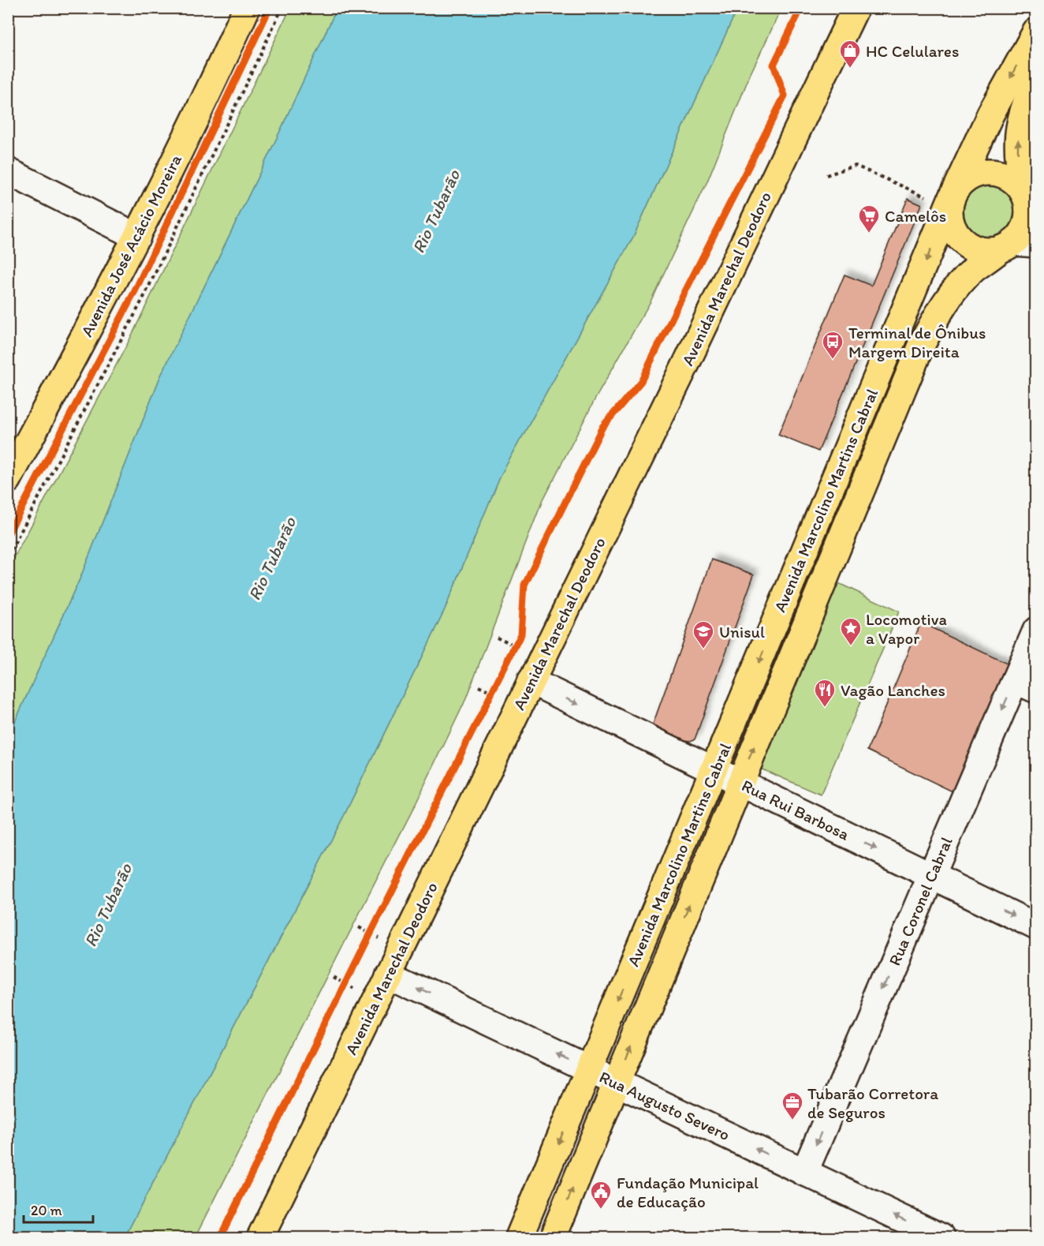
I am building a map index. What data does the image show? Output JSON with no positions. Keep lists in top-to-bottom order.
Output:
{
  "streets": {
    "main road": ["Avenida José Acácio Moreira", "Avenida Marechal Deodoro", "Avenida Marcolino Martins Cabral"],
    "street": ["Rua Rui Barbosa", "Rua Coronel Cabral", "Rua Augusto Severo"]
  },
  "crossings": [
    ["Avenida Marechal Deodoro", "Rua Rui Barbosa"],
    ["Avenida Marechal Deodoro", "Rua Augusto Severo"],
    ["Avenida Marcolino Martins Cabral", "Rua Rui Barbosa"],
    ["Avenida Marcolino Martins Cabral", "Rua Augusto Severo"],
    ["Rua Rui Barbosa", "Rua Coronel Cabral"],
    ["Rua Coronel Cabral", "Rua Augusto Severo"]
  ],
  "one_way": ["Rua Rui Barbosa", "Rua Coronel Cabral", "Rua Augusto Severo"],
  "water": ["Rio Tubarão"],
  "places": {
    "shop": ["HC Celulares"],
    "supermarket": ["Camelôs"],
    "bus stop": ["Terminal de Ônibus Margem Direita"],
    "place": ["Locomotiva a Vapor"],
    "school or university": ["Unisul"],
    "restaurant": ["Vagão Lanches"],
    "office": ["Tubarão Corretora de Seguros"],
    "public building": ["Fundação Municipal de Educação"]
  },
  "scale_bar": "20 m"
}
